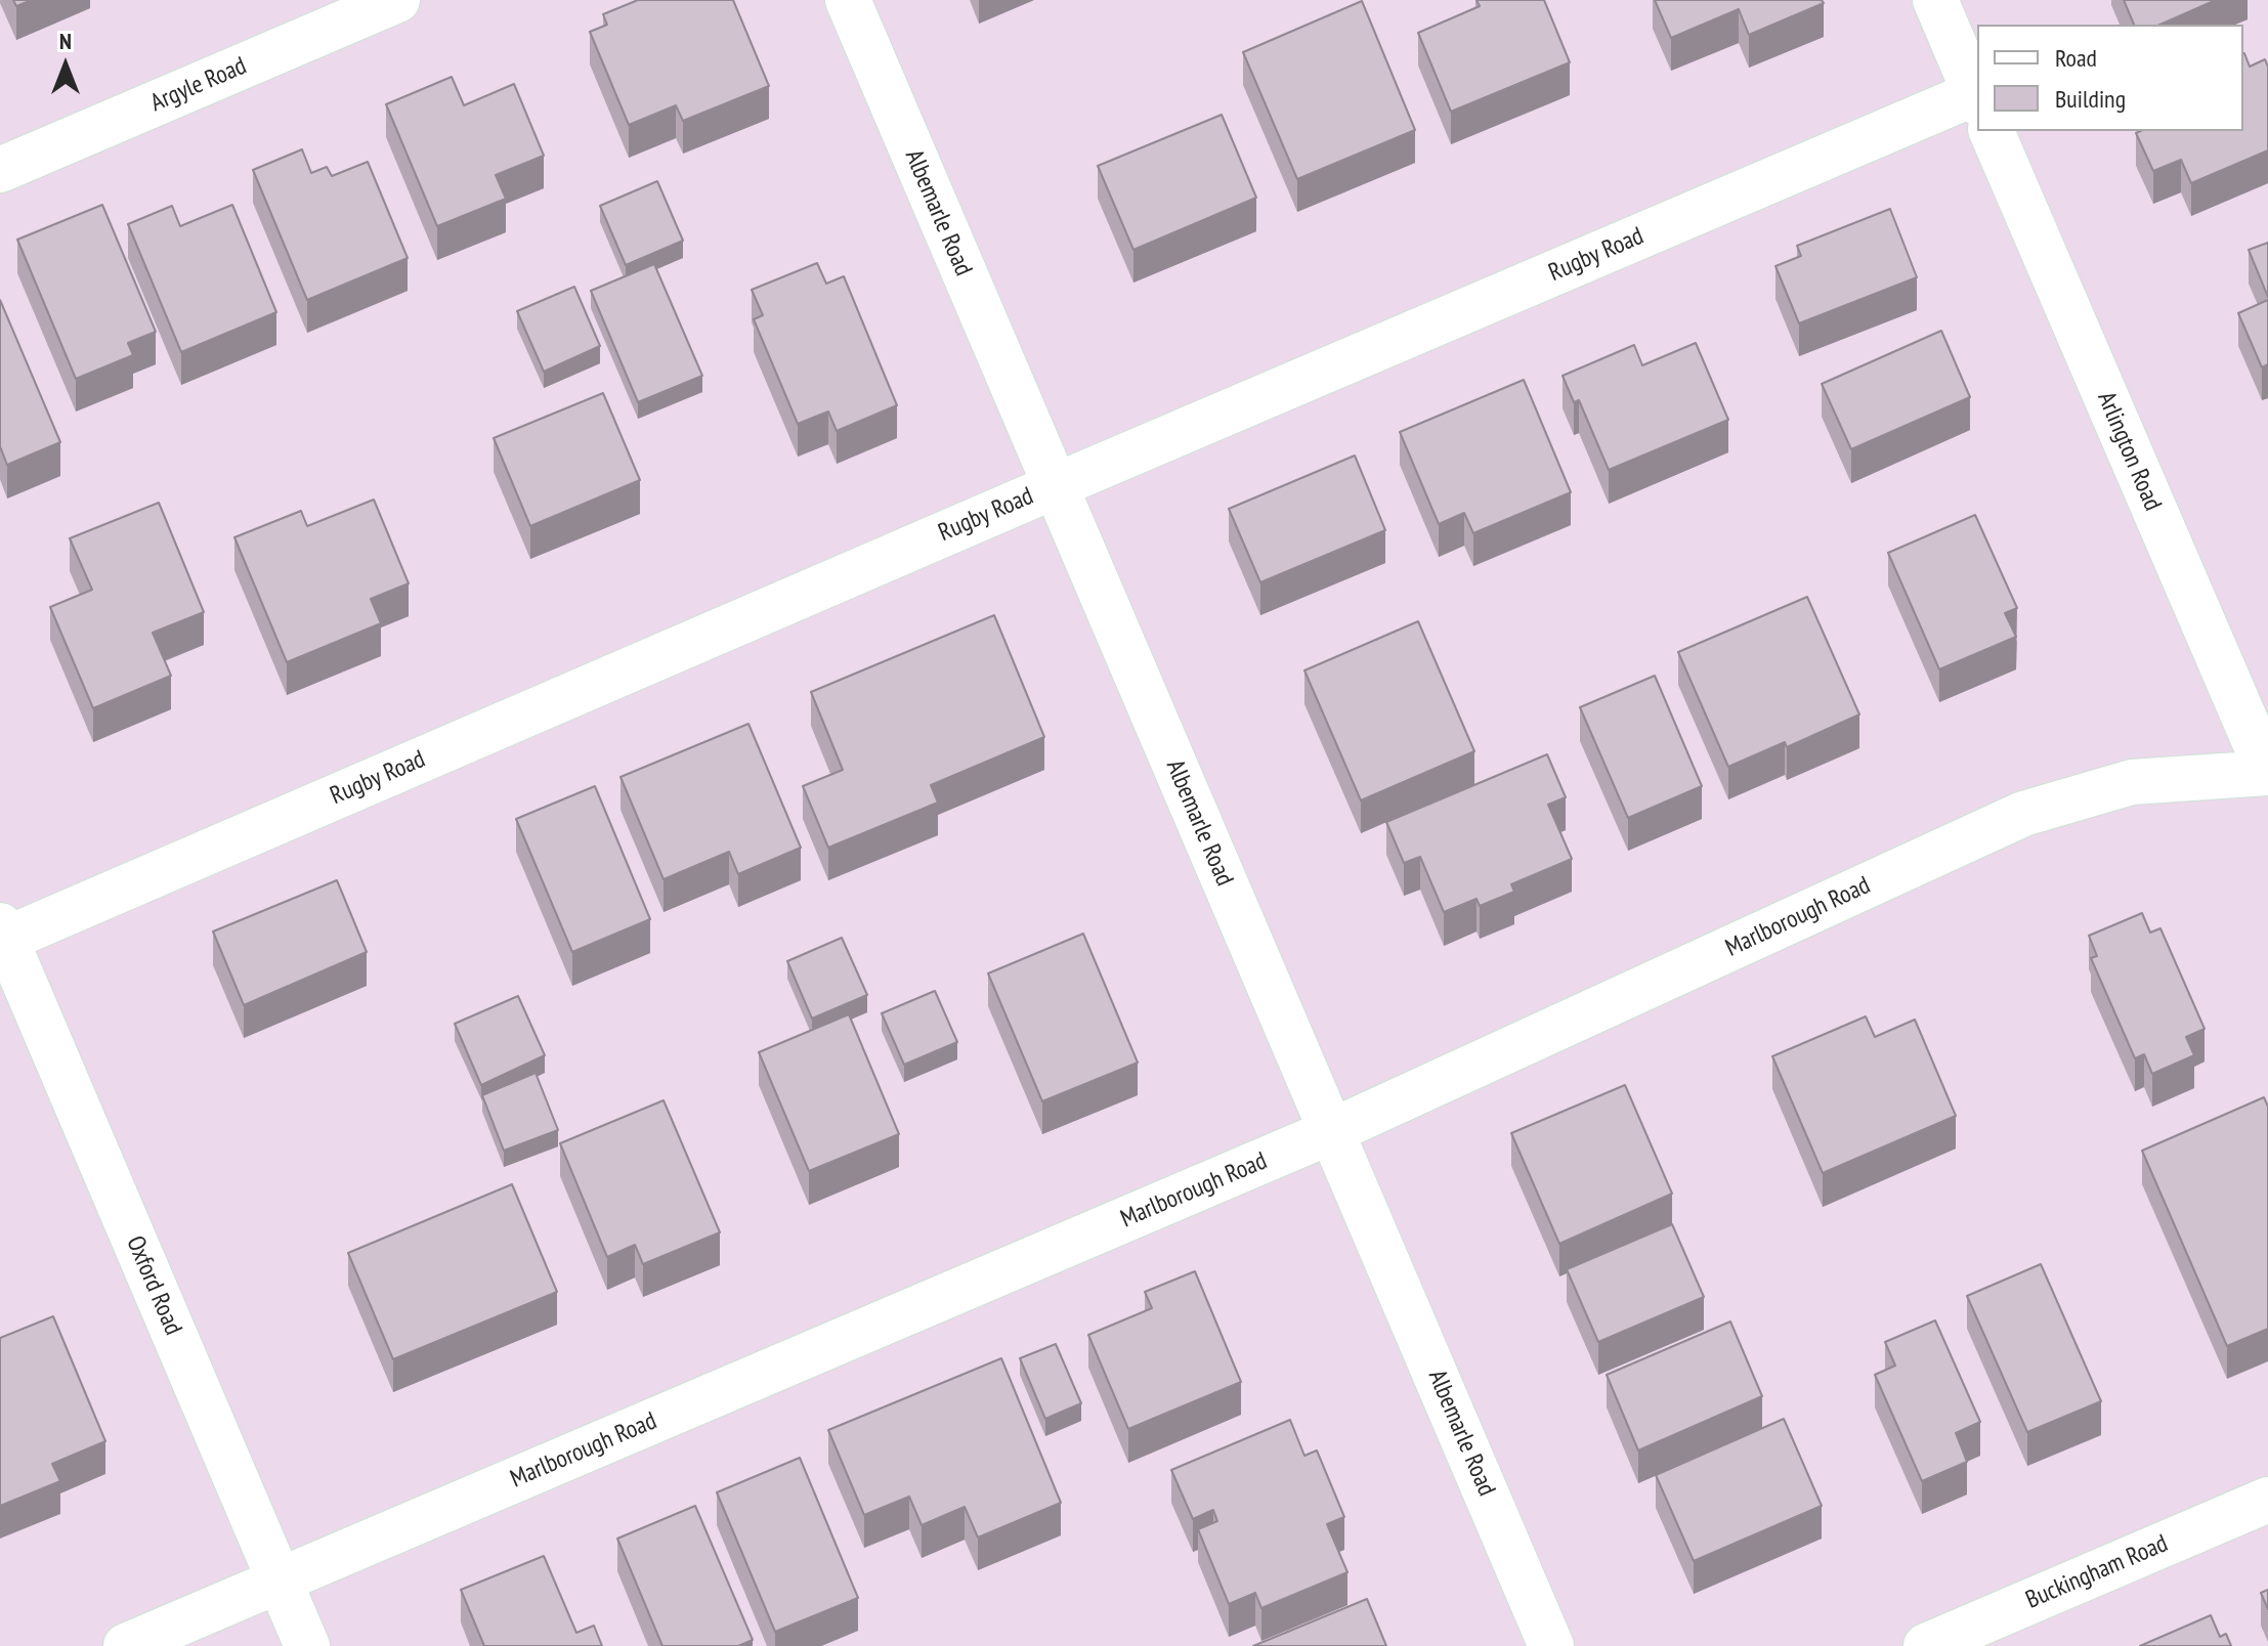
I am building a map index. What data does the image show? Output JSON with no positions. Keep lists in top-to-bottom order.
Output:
{
  "streets": {
    "street": [
      "Argyle Road",
      "Albemarle Road",
      "Rugby Road",
      "Arlington Road",
      "Marlborough Road",
      "Oxford Road",
      "Buckingham Road"
    ]
  },
  "crossings": [
    ["Albemarle Road", "Rugby Road"],
    ["Albemarle Road", "Marlborough Road"],
    ["Rugby Road", "Oxford Road"],
    ["Arlington Road", "Marlborough Road"],
    ["Marlborough Road", "Oxford Road"]
  ],
  "legend": ["Road", "Building"],
  "north": "top"
}
